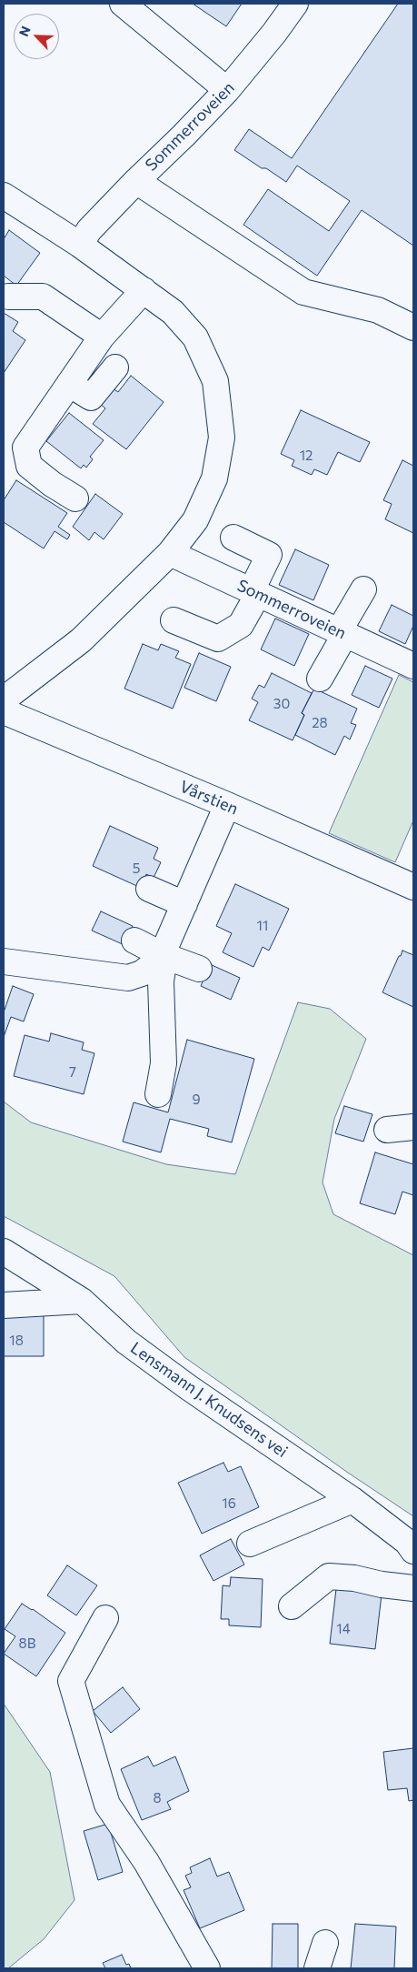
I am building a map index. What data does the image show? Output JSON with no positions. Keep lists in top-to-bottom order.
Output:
{
  "streets": {
    "street": ["Sommerroveien", "Vårstien", "Lensmann J. Knudsens vei"]
  },
  "house_numbers": [
    "12",
    "30",
    "28",
    "5",
    "11",
    "7",
    "9",
    "18",
    "16",
    "14",
    "8B",
    "8"
  ],
  "north": "top left"
}
